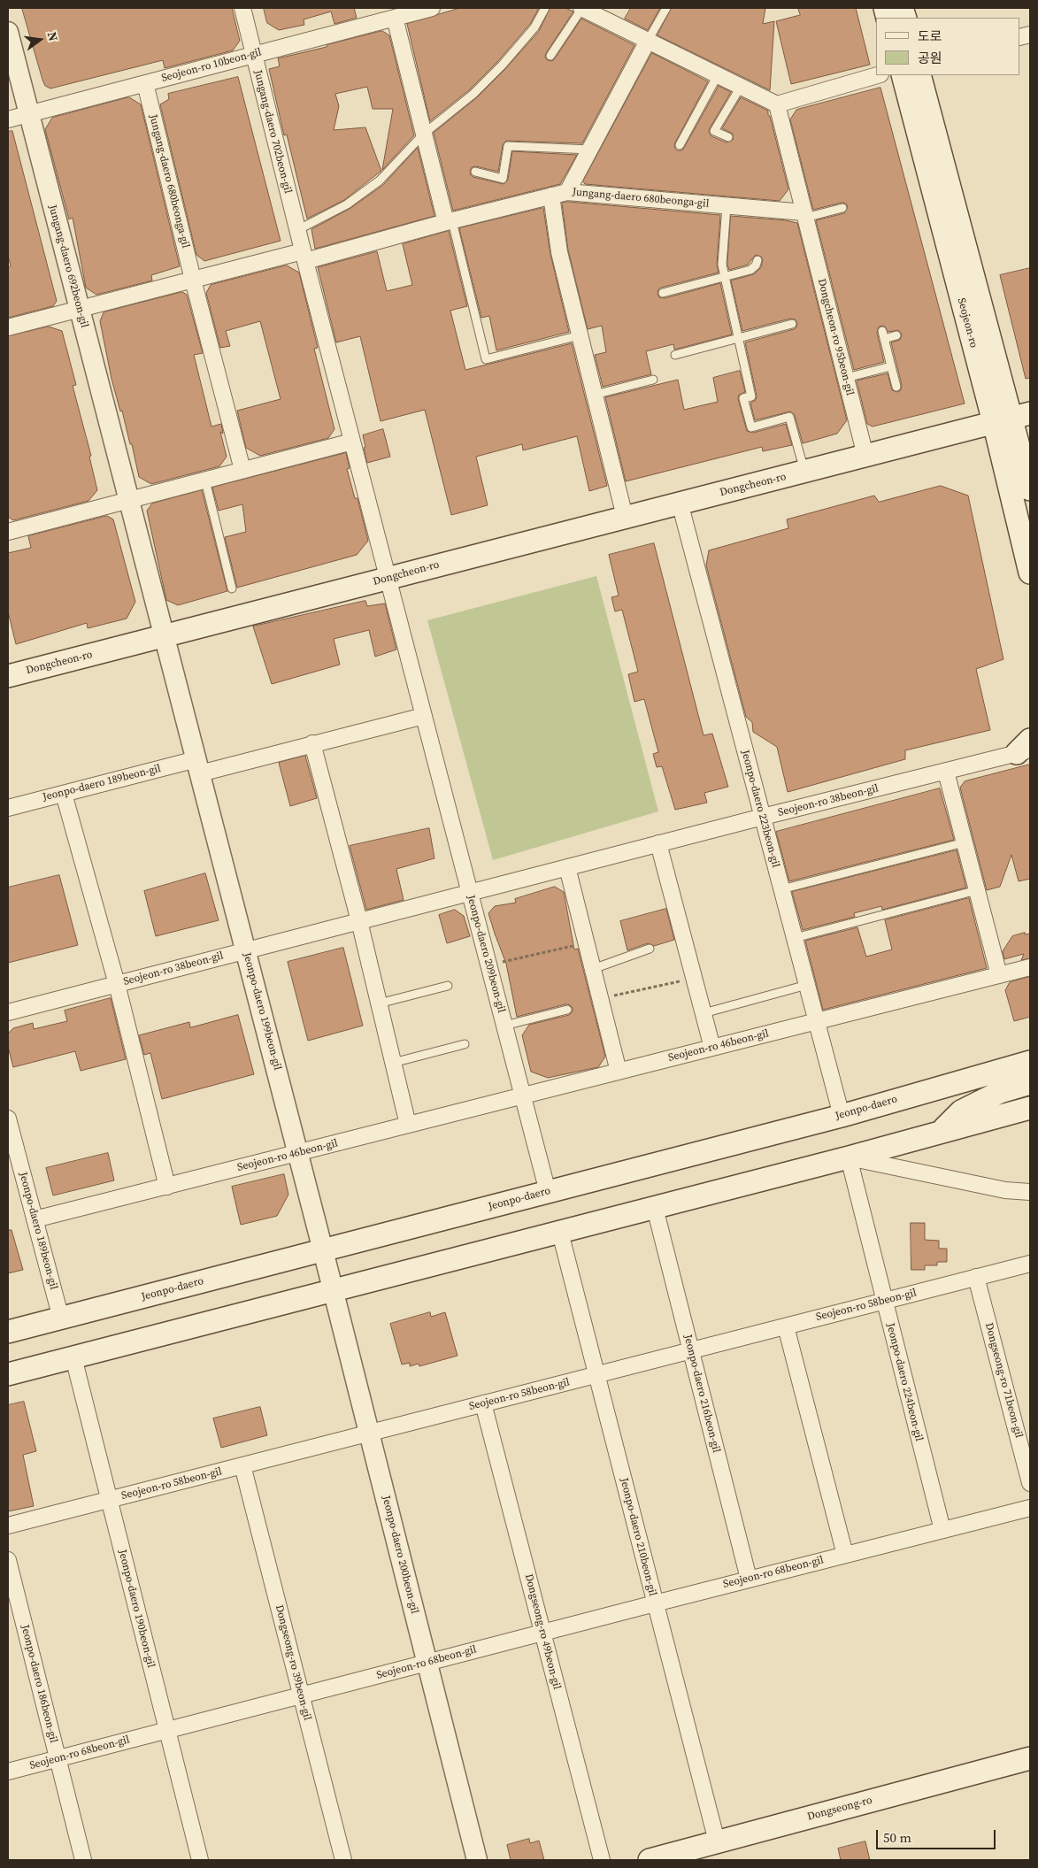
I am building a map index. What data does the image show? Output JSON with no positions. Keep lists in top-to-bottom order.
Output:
{
  "streets": {
    "main road": [
      "Seojeon-ro",
      "Dongcheon-ro",
      "Jeonpo-daero",
      "Dongseong-ro"
    ],
    "street": [
      "Seojeon-ro 10beon-gil",
      "Jungang-daero 702beon-gil",
      "Jungang-daero 680beonga-gil",
      "Jungang-daero 692beon-gil",
      "Dongcheon-ro 95beon-gil",
      "Jeonpo-daero 189beon-gil",
      "Seojeon-ro 38beon-gil",
      "Jeonpo-daero 223beon-gil",
      "Jeonpo-daero 209beon-gil",
      "Jeonpo-daero 199beon-gil",
      "Seojeon-ro 46beon-gil",
      "Seojeon-ro 58beon-gil",
      "Dongseong-ro 71beon-gil",
      "Jeonpo-daero 224beon-gil",
      "Jeonpo-daero 216beon-gil",
      "Jeonpo-daero 210beon-gil",
      "Jeonpo-daero 200beon-gil",
      "Seojeon-ro 68beon-gil",
      "Jeonpo-daero 190beon-gil",
      "Dongseong-ro 49beon-gil",
      "Dongseong-ro 39beon-gil",
      "Jeonpo-daero 186beon-gil"
    ]
  },
  "crossings": [
    ["Seojeon-ro 10beon-gil", "Jungang-daero 702beon-gil"],
    ["Seojeon-ro 10beon-gil", "Jungang-daero 680beonga-gil"],
    ["Seojeon-ro 10beon-gil", "Jungang-daero 692beon-gil"],
    ["Jungang-daero 702beon-gil", "Jungang-daero 680beonga-gil"],
    ["Jungang-daero 702beon-gil", "Dongcheon-ro"],
    ["Jungang-daero 702beon-gil", "Jeonpo-daero 209beon-gil"],
    ["Jungang-daero 680beonga-gil", "Jungang-daero 692beon-gil"],
    ["Jungang-daero 680beonga-gil", "Dongcheon-ro 95beon-gil"],
    ["Jungang-daero 692beon-gil", "Dongcheon-ro"],
    ["Jungang-daero 692beon-gil", "Jeonpo-daero 199beon-gil"],
    ["Seojeon-ro", "Dongcheon-ro"],
    ["Dongcheon-ro 95beon-gil", "Dongcheon-ro"],
    ["Dongcheon-ro", "Jeonpo-daero 223beon-gil"],
    ["Dongcheon-ro", "Jeonpo-daero 209beon-gil"],
    ["Dongcheon-ro", "Jeonpo-daero 199beon-gil"],
    ["Jeonpo-daero 189beon-gil", "Seojeon-ro 38beon-gil"],
    ["Jeonpo-daero 189beon-gil", "Jeonpo-daero 199beon-gil"],
    ["Jeonpo-daero 189beon-gil", "Seojeon-ro 46beon-gil"],
    ["Jeonpo-daero 189beon-gil", "Jeonpo-daero"],
    ["Seojeon-ro 38beon-gil", "Jeonpo-daero 223beon-gil"],
    ["Seojeon-ro 38beon-gil", "Jeonpo-daero 209beon-gil"],
    ["Seojeon-ro 38beon-gil", "Jeonpo-daero 199beon-gil"],
    ["Jeonpo-daero 223beon-gil", "Seojeon-ro 46beon-gil"],
    ["Jeonpo-daero 223beon-gil", "Jeonpo-daero"],
    ["Jeonpo-daero 209beon-gil", "Seojeon-ro 46beon-gil"],
    ["Jeonpo-daero 209beon-gil", "Jeonpo-daero"],
    ["Jeonpo-daero 199beon-gil", "Seojeon-ro 46beon-gil"],
    ["Jeonpo-daero 199beon-gil", "Jeonpo-daero"],
    ["Jeonpo-daero 199beon-gil", "Jeonpo-daero 200beon-gil"],
    ["Jeonpo-daero", "Jeonpo-daero 200beon-gil"],
    ["Seojeon-ro 58beon-gil", "Dongseong-ro 71beon-gil"],
    ["Seojeon-ro 58beon-gil", "Jeonpo-daero 224beon-gil"],
    ["Seojeon-ro 58beon-gil", "Jeonpo-daero 216beon-gil"],
    ["Seojeon-ro 58beon-gil", "Jeonpo-daero 210beon-gil"],
    ["Seojeon-ro 58beon-gil", "Jeonpo-daero 200beon-gil"],
    ["Seojeon-ro 58beon-gil", "Jeonpo-daero 190beon-gil"],
    ["Seojeon-ro 58beon-gil", "Dongseong-ro 49beon-gil"],
    ["Seojeon-ro 58beon-gil", "Dongseong-ro 39beon-gil"],
    ["Jeonpo-daero 224beon-gil", "Seojeon-ro 68beon-gil"],
    ["Jeonpo-daero 216beon-gil", "Seojeon-ro 68beon-gil"],
    ["Jeonpo-daero 210beon-gil", "Seojeon-ro 68beon-gil"],
    ["Jeonpo-daero 210beon-gil", "Dongseong-ro"],
    ["Jeonpo-daero 200beon-gil", "Seojeon-ro 68beon-gil"],
    ["Seojeon-ro 68beon-gil", "Jeonpo-daero 190beon-gil"],
    ["Seojeon-ro 68beon-gil", "Dongseong-ro 49beon-gil"],
    ["Seojeon-ro 68beon-gil", "Dongseong-ro 39beon-gil"],
    ["Seojeon-ro 68beon-gil", "Jeonpo-daero 186beon-gil"]
  ],
  "legend": ["도로", "공원"],
  "scale_bar": "50 m",
  "north": "right"
}
